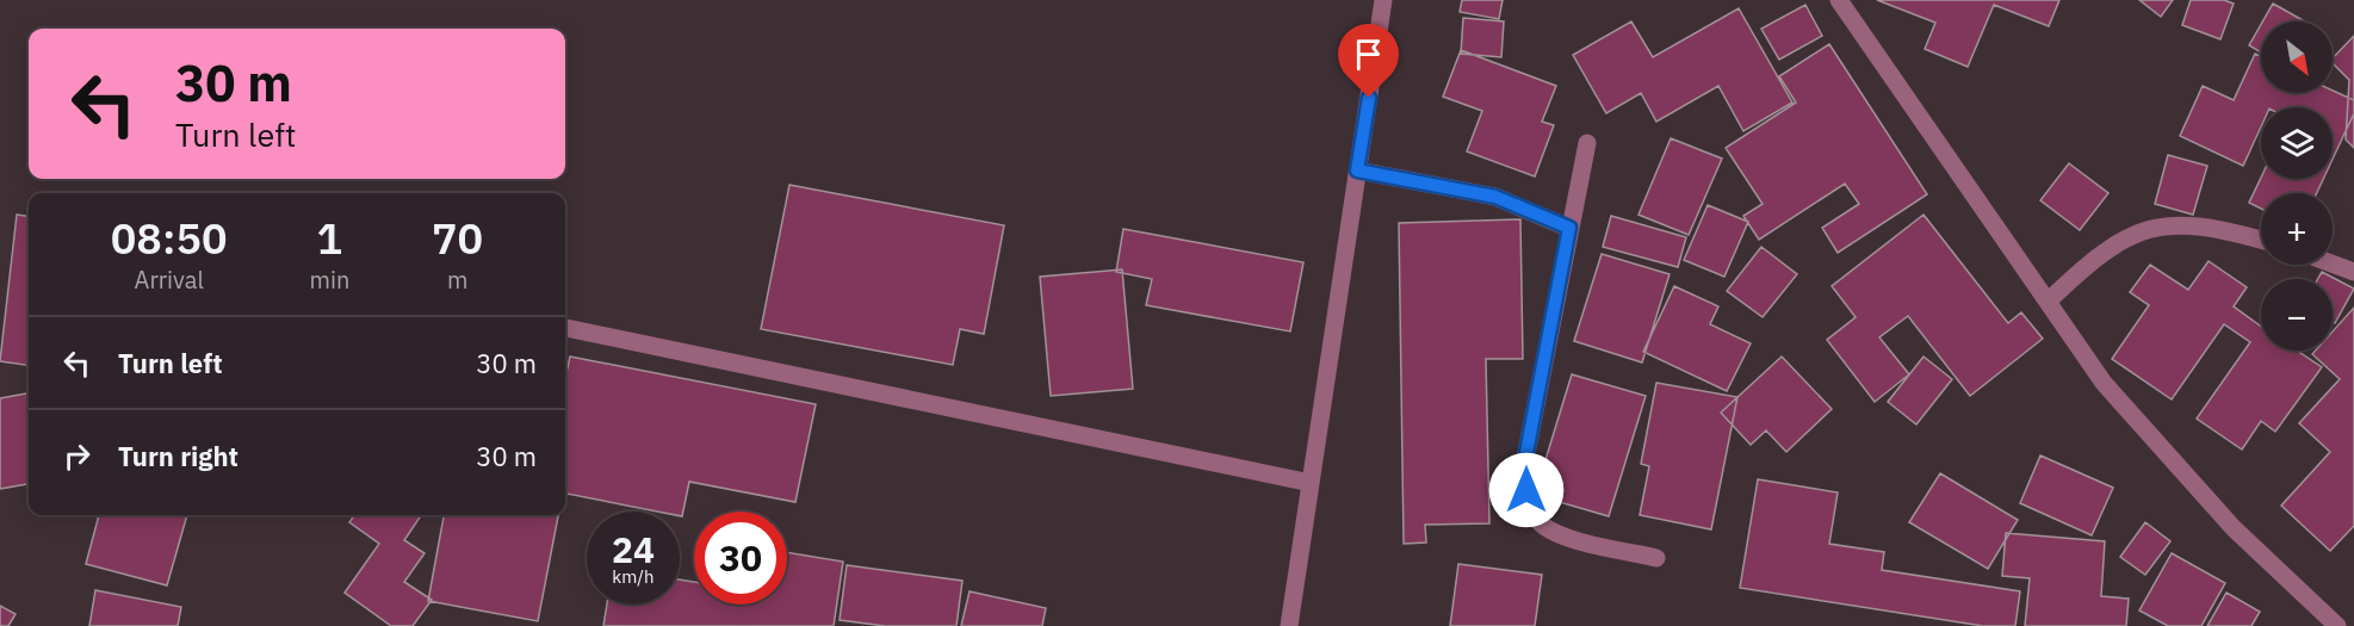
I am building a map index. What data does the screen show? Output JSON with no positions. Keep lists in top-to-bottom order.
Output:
{
  "north": "bottom right",
  "page": {
    "map_buttons": ["+", "−"],
    "turn": ["30 m", "Turn left"],
    "eta": [
      "08:50",
      "Arrival",
      "1",
      "min",
      "70",
      "m"
    ],
    "list": [
      {
        "name": "Turn left",
        "value": "30 m"
      },
      {
        "name": "Turn right",
        "value": "30 m"
      }
    ],
    "speed": "24 km/h",
    "limit": "30"
  }
}
